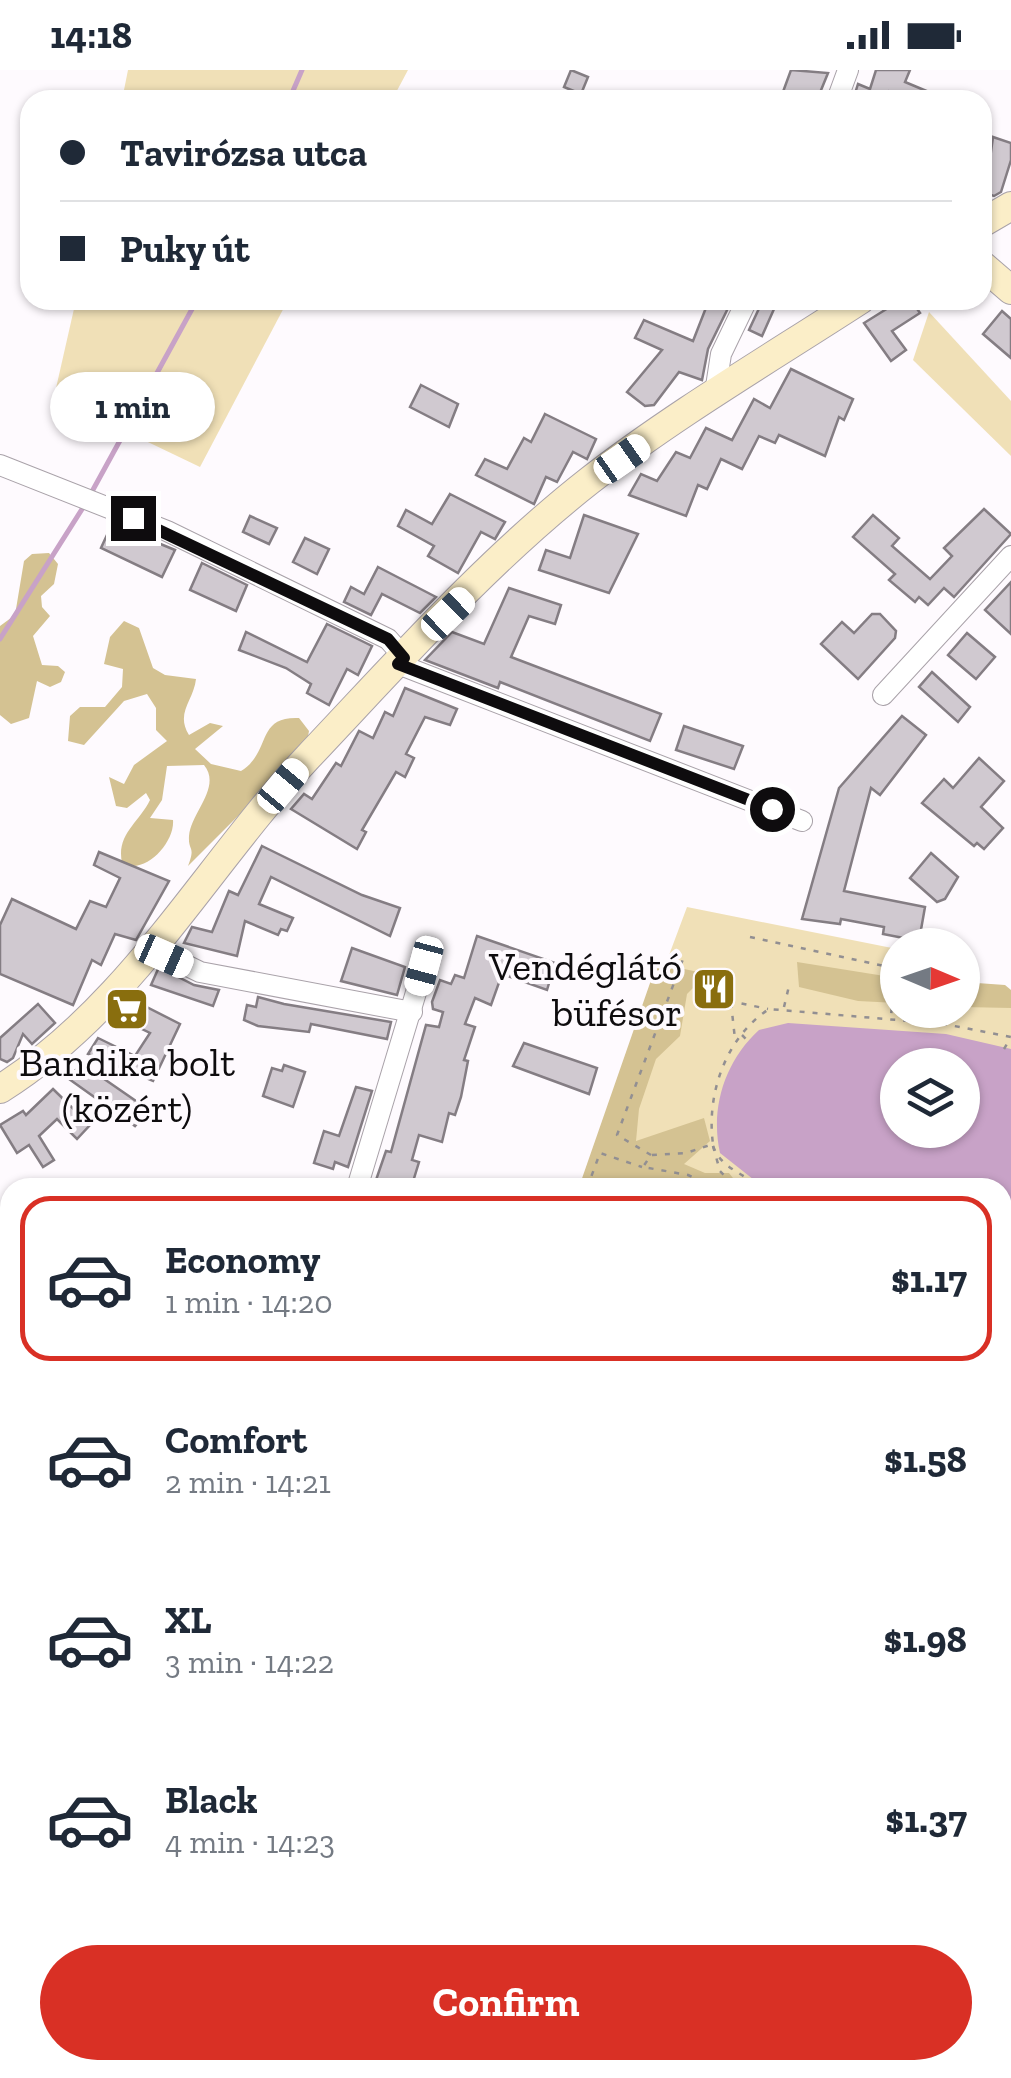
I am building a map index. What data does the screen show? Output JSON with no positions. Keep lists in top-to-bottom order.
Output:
{
  "places": {
    "restaurant": ["Vendéglátó büfésor"],
    "supermarket": ["Bandika bolt (közért)"]
  },
  "north": "right",
  "page": {
    "status": "14:18",
    "banner": ["Tavirózsa utca", "Puky út"],
    "bubble": "1 min",
    "list": [
      {
        "name": "Economy",
        "note": "1 min · 14:20",
        "value": "$1.17"
      },
      {
        "name": "Comfort",
        "note": "2 min · 14:21",
        "value": "$1.58"
      },
      {
        "name": "XL",
        "note": "3 min · 14:22",
        "value": "$1.98"
      },
      {
        "name": "Black",
        "note": "4 min · 14:23",
        "value": "$1.37"
      }
    ],
    "buttons": "Confirm"
  }
}
